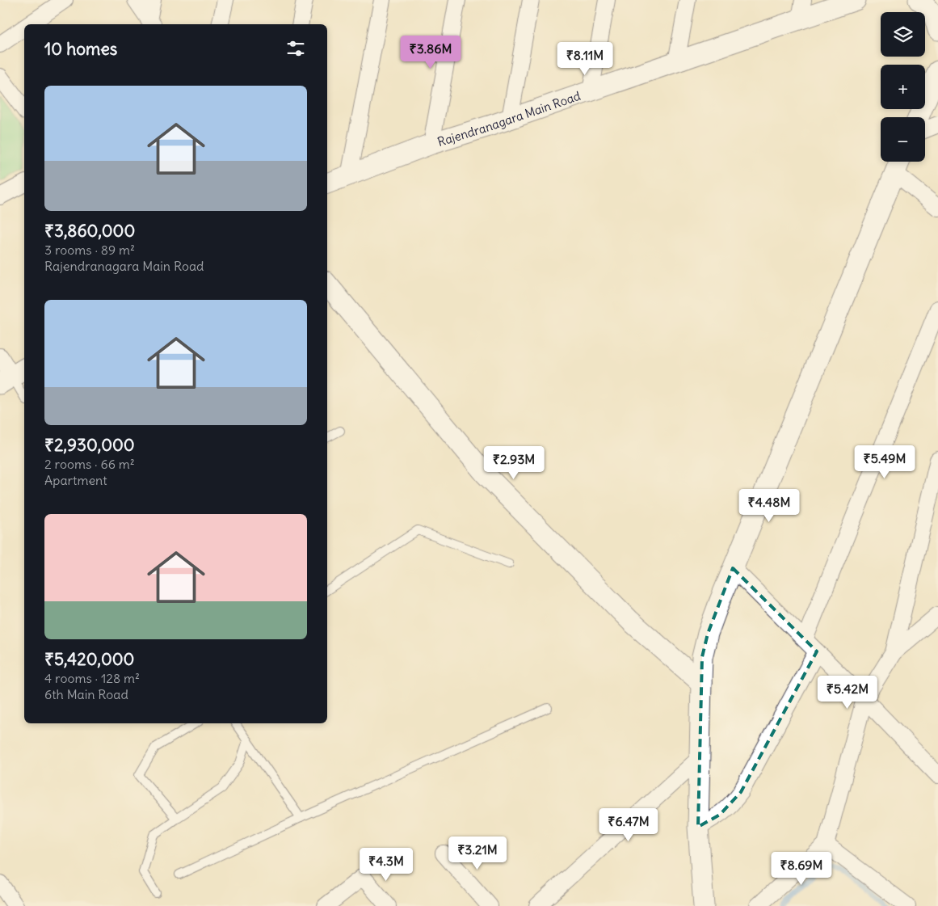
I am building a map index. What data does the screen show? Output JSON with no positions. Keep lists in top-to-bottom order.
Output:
{
  "streets": {
    "street": ["Rajendranagara Main Road"]
  },
  "page": {
    "map_buttons": ["+", "−"],
    "heading": "10 homes",
    "price": [
      "₹3.86M",
      "₹8.11M",
      "₹5.49M",
      "₹2.93M",
      "₹4.48M",
      "₹5.42M",
      "₹6.47M",
      "₹3.21M",
      "₹4.3M",
      "₹8.69M"
    ],
    "list": [
      {
        "name": "₹3,860,000",
        "note": "3 rooms · 89 m² · Rajendranagara Main Road"
      },
      {
        "name": "₹2,930,000",
        "note": "2 rooms · 66 m² · Apartment"
      },
      {
        "name": "₹5,420,000",
        "note": "4 rooms · 128 m² · 6th Main Road"
      }
    ]
  }
}
